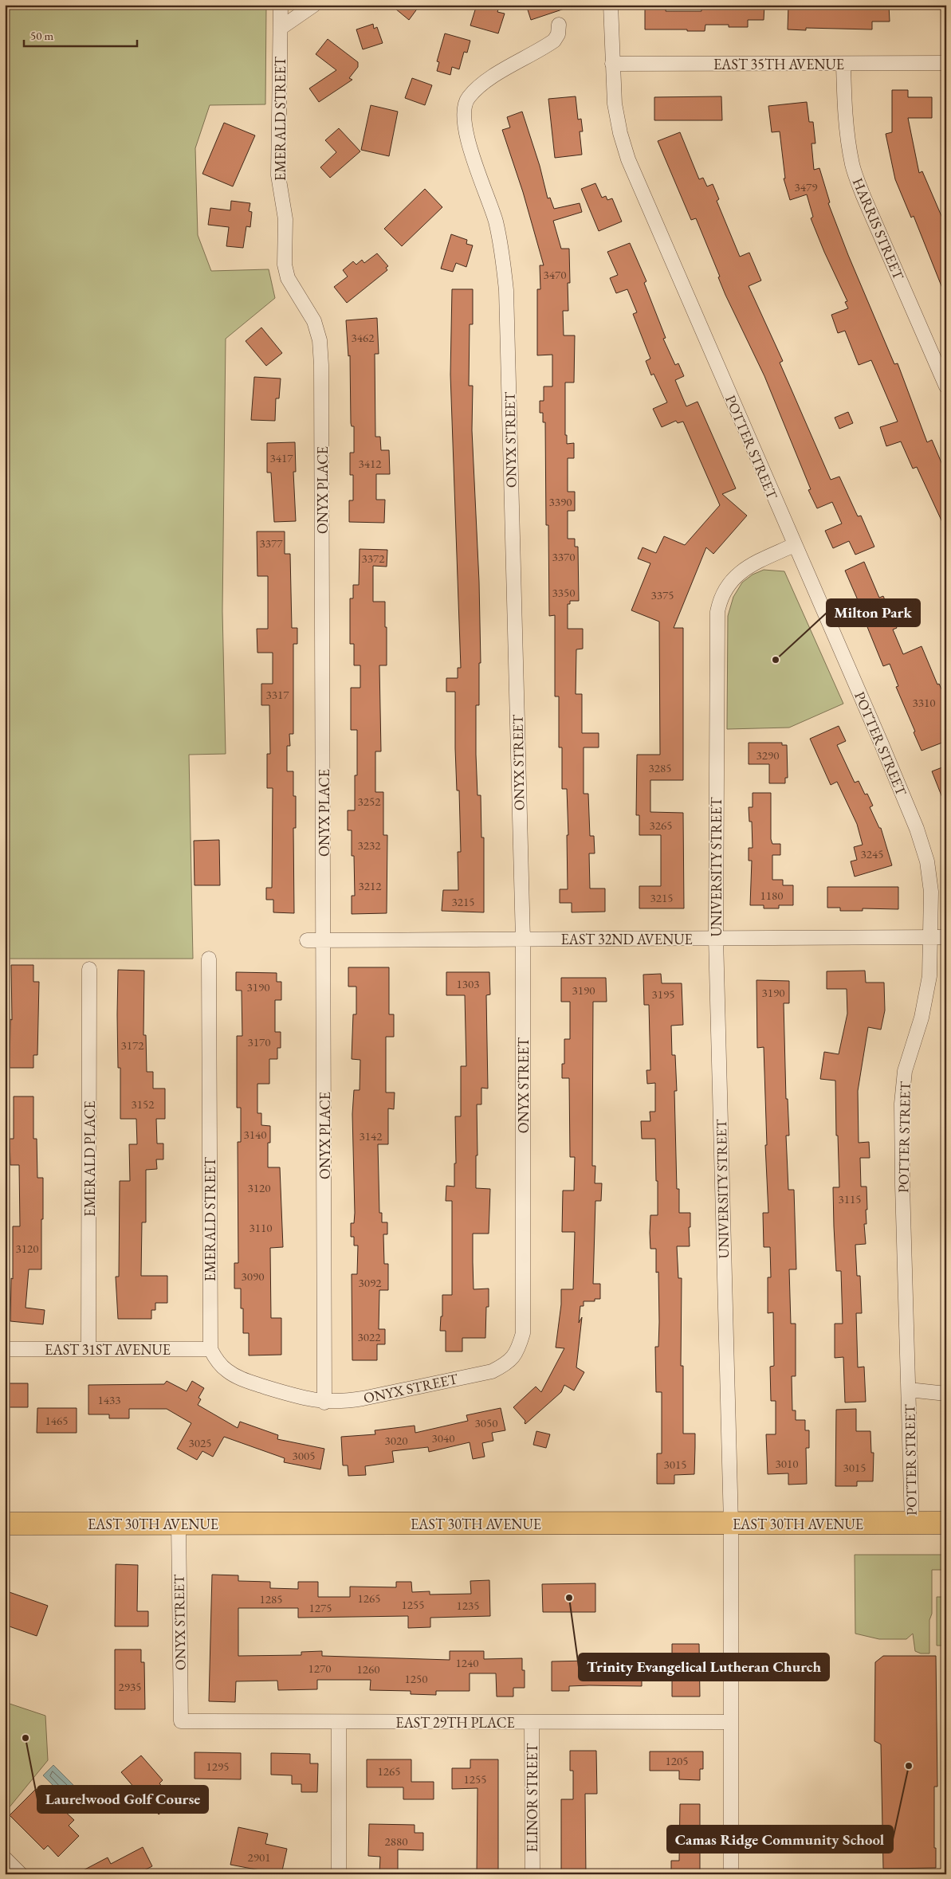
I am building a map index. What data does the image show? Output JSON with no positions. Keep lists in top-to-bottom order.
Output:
{
  "streets": {
    "main road": ["EAST 30TH AVENUE"],
    "street": [
      "EAST 35TH AVENUE",
      "EMERALD STREET",
      "HARRIS STREET",
      "ONYX STREET",
      "POTTER STREET",
      "ONYX PLACE",
      "UNIVERSITY STREET",
      "EAST 32ND AVENUE",
      "EMERALD PLACE",
      "EAST 31ST AVENUE",
      "EAST 29TH PLACE",
      "ELINOR STREET"
    ]
  },
  "crossings": [
    ["EAST 35TH AVENUE", "HARRIS STREET"],
    ["EAST 35TH AVENUE", "POTTER STREET"],
    ["EMERALD STREET", "ONYX PLACE"],
    ["EMERALD STREET", "EAST 31ST AVENUE"],
    ["ONYX STREET", "ONYX PLACE"],
    ["ONYX STREET", "EAST 32ND AVENUE"],
    ["ONYX STREET", "EAST 30TH AVENUE"],
    ["ONYX STREET", "EAST 29TH PLACE"],
    ["POTTER STREET", "UNIVERSITY STREET"],
    ["POTTER STREET", "EAST 32ND AVENUE"],
    ["POTTER STREET", "EAST 30TH AVENUE"],
    ["ONYX PLACE", "EAST 32ND AVENUE"],
    ["UNIVERSITY STREET", "EAST 32ND AVENUE"],
    ["UNIVERSITY STREET", "EAST 30TH AVENUE"],
    ["UNIVERSITY STREET", "EAST 29TH PLACE"],
    ["EMERALD PLACE", "EAST 31ST AVENUE"],
    ["EAST 29TH PLACE", "ELINOR STREET"]
  ],
  "places": [
    "Milton Park",
    "Trinity Evangelical Lutheran Church",
    "Laurelwood Golf Course",
    "Camas Ridge Community School"
  ],
  "house_numbers": [
    "3479",
    "3470",
    "3462",
    "3417",
    "3412",
    "3390",
    "3377",
    "3370",
    "3372",
    "3350",
    "3375",
    "3317",
    "3310",
    "3290",
    "3285",
    "3252",
    "3265",
    "3232",
    "3245",
    "3212",
    "1180",
    "3215",
    "3215",
    "1303",
    "3190",
    "3190",
    "3190",
    "3195",
    "3170",
    "3172",
    "3152",
    "3140",
    "3142",
    "3120",
    "3115",
    "3110",
    "3120",
    "3090",
    "3092",
    "3022",
    "1433",
    "1465",
    "3050",
    "3040",
    "3020",
    "3025",
    "3005",
    "3010",
    "3015",
    "3015",
    "1265",
    "1285",
    "1255",
    "1235",
    "1275",
    "1240",
    "1270",
    "1260",
    "1250",
    "2935",
    "1205",
    "1295",
    "1265",
    "1255",
    "2880",
    "2901"
  ],
  "scale_bar": "50 m"
}
